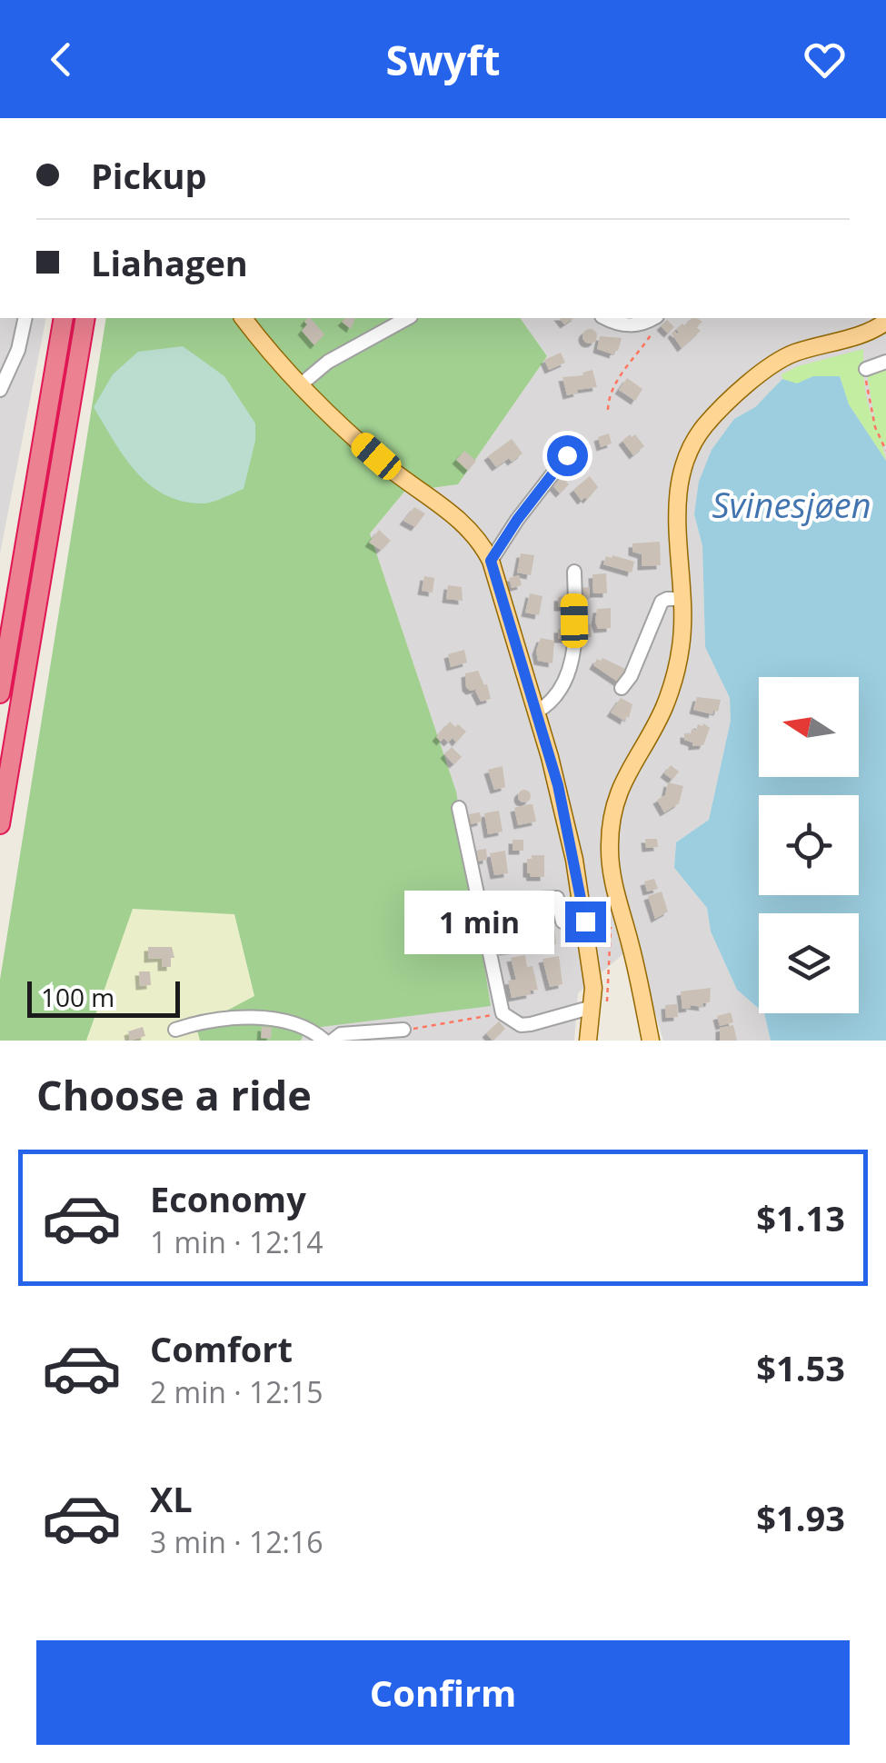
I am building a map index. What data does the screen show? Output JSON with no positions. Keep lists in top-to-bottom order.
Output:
{
  "water": ["Svinesjøen"],
  "scale_bar": "100 m",
  "north": "left",
  "page": {
    "header": "Swyft",
    "banner": ["Pickup", "Liahagen"],
    "bubble": "1 min",
    "scale": "100 m",
    "heading": "Choose a ride",
    "list": [
      {
        "name": "Economy",
        "note": "1 min · 12:14",
        "value": "$1.13"
      },
      {
        "name": "Comfort",
        "note": "2 min · 12:15",
        "value": "$1.53"
      },
      {
        "name": "XL",
        "note": "3 min · 12:16",
        "value": "$1.93"
      }
    ],
    "buttons": "Confirm"
  }
}
